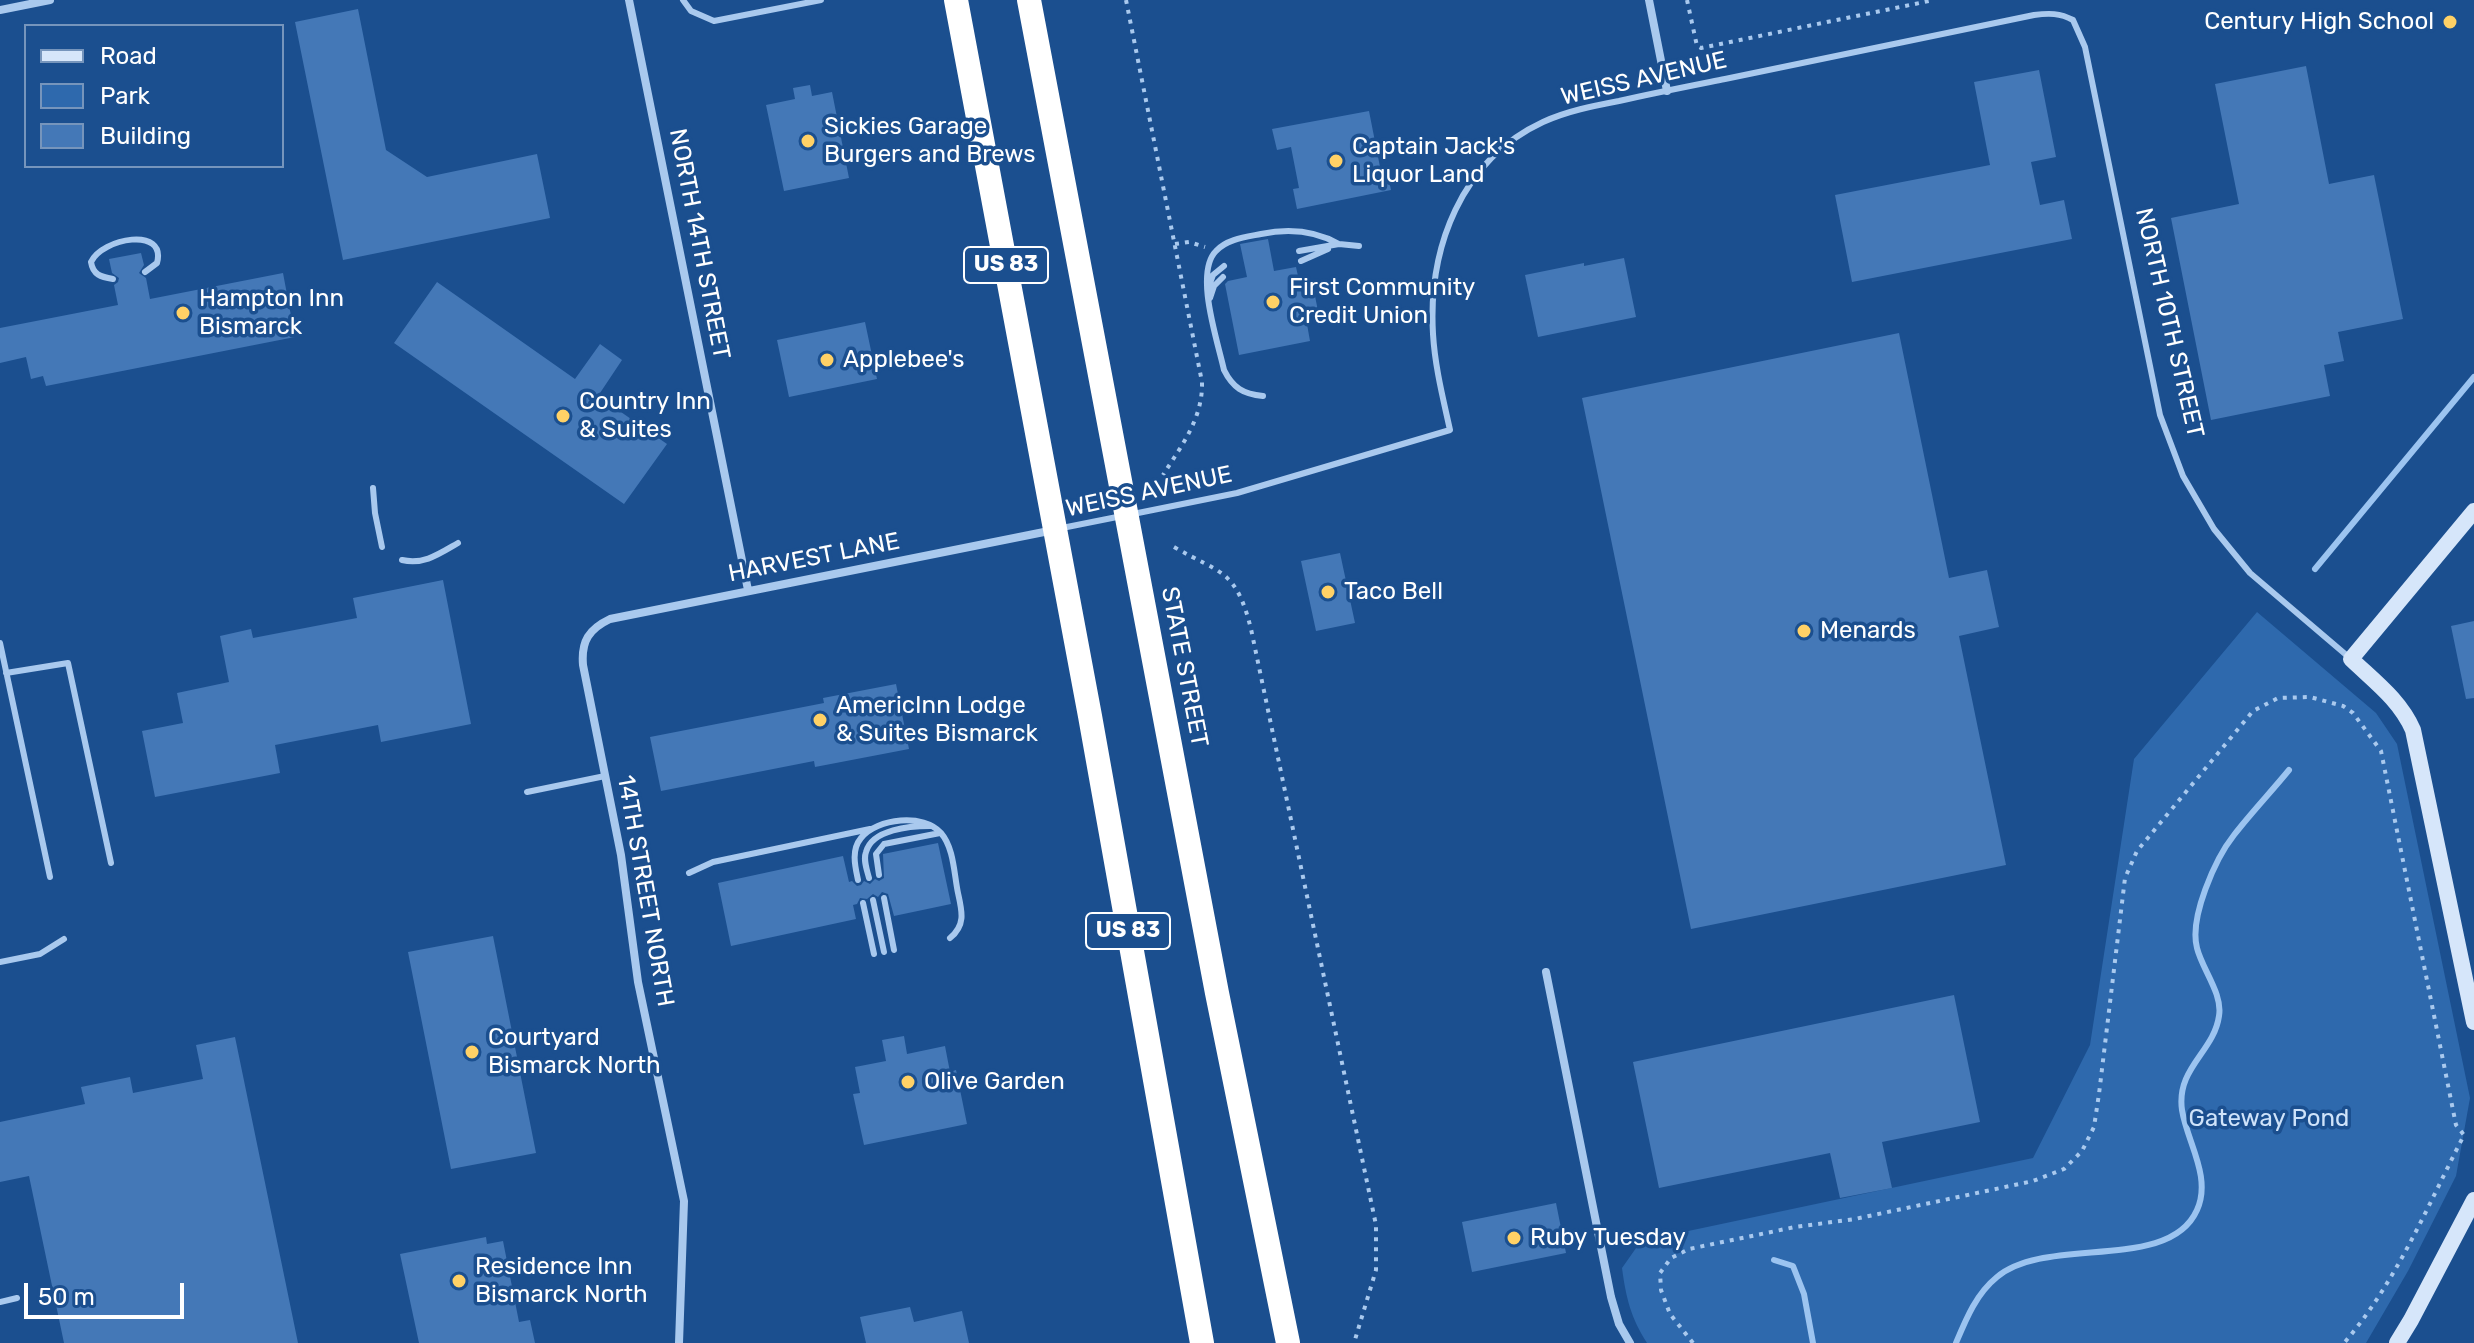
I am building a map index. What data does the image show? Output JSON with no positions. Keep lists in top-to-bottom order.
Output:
{
  "streets": {
    "highway": ["US 83", "STATE STREET"],
    "street": [
      "NORTH 14TH STREET",
      "NORTH 10TH STREET",
      "HARVEST LANE",
      "14TH STREET NORTH"
    ],
    "lane": ["WEISS AVENUE"]
  },
  "crossings": [
    ["WEISS AVENUE", "US 83"],
    ["WEISS AVENUE", "NORTH 10TH STREET"],
    ["WEISS AVENUE", "HARVEST LANE"],
    ["WEISS AVENUE", "STATE STREET"],
    ["NORTH 14TH STREET", "HARVEST LANE"],
    ["US 83", "HARVEST LANE"],
    ["HARVEST LANE", "14TH STREET NORTH"]
  ],
  "parks": ["Gateway Pond"],
  "places": [
    "Century High School",
    "Sickies Garage Burgers and Brews",
    "Captain Jack's Liquor Land",
    "First Community Credit Union",
    "Hampton Inn Bismarck",
    "Applebee's",
    "Country Inn & Suites",
    "Taco Bell",
    "Menards",
    "AmericInn Lodge & Suites Bismarck",
    "Courtyard Bismarck North",
    "Olive Garden",
    "Ruby Tuesday",
    "Residence Inn Bismarck North"
  ],
  "legend": ["Road", "Park", "Building"],
  "scale_bar": "50 m"
}
